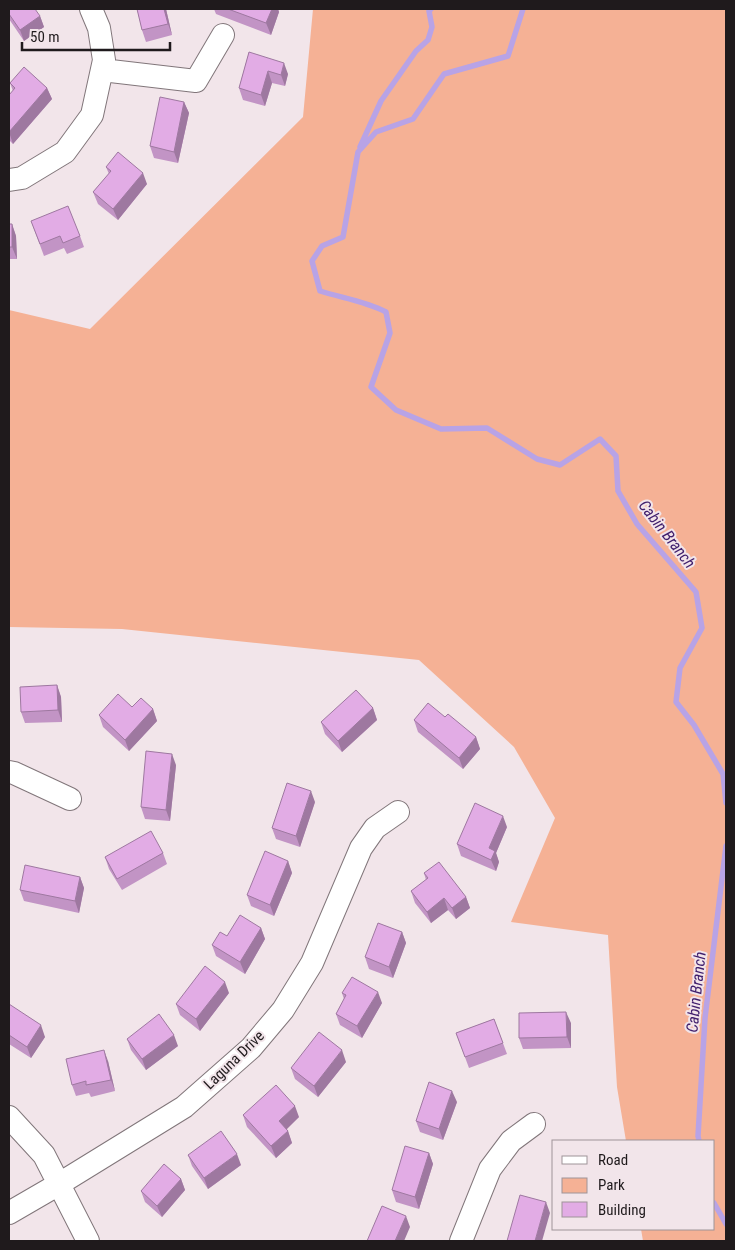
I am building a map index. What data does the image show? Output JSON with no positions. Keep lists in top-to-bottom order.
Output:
{
  "streets": {
    "street": ["Laguna Drive"]
  },
  "water": ["Cabin Branch"],
  "legend": ["Road", "Park", "Building"],
  "scale_bar": "50 m"
}
